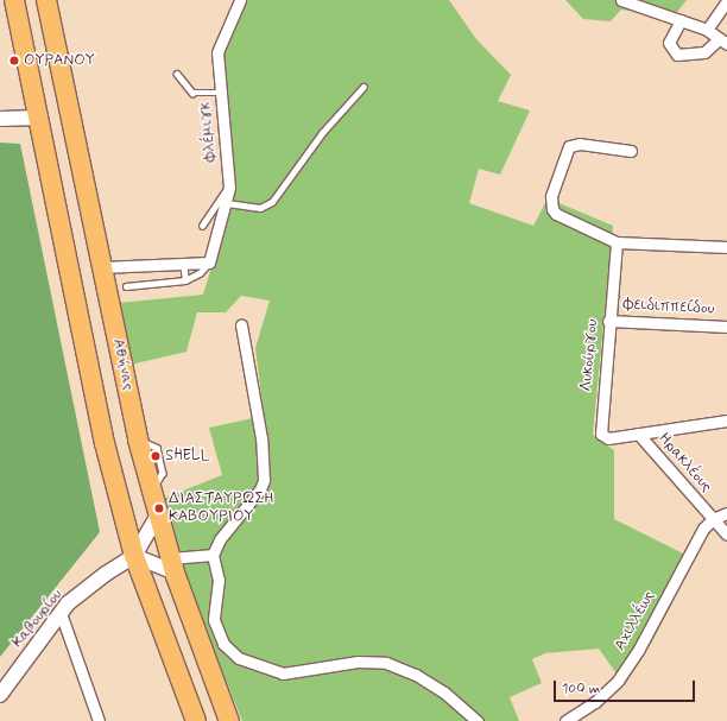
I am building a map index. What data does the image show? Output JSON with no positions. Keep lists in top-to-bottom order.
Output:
{
  "streets": {
    "highway": ["Αθήνας"],
    "street": [
      "Φλέμιγκ",
      "Φειδιππείδου",
      "Λυκούργου",
      "Ηρακλέους",
      "Καβουρίου",
      "Αχιλλέως"
    ]
  },
  "crossings": [
    ["Φειδιππείδου", "Λυκούργου"],
    ["Λυκούργου", "Ηρακλέους"],
    ["Ηρακλέους", "Αχιλλέως"]
  ],
  "places": ["ΟΥΡΑΝΟΥ", "SHELL", "ΔΙΑΣΤΑΥΡΩΣΗ ΚΑΒΟΥΡΙΟΥ"],
  "scale_bar": "100 m"
}
